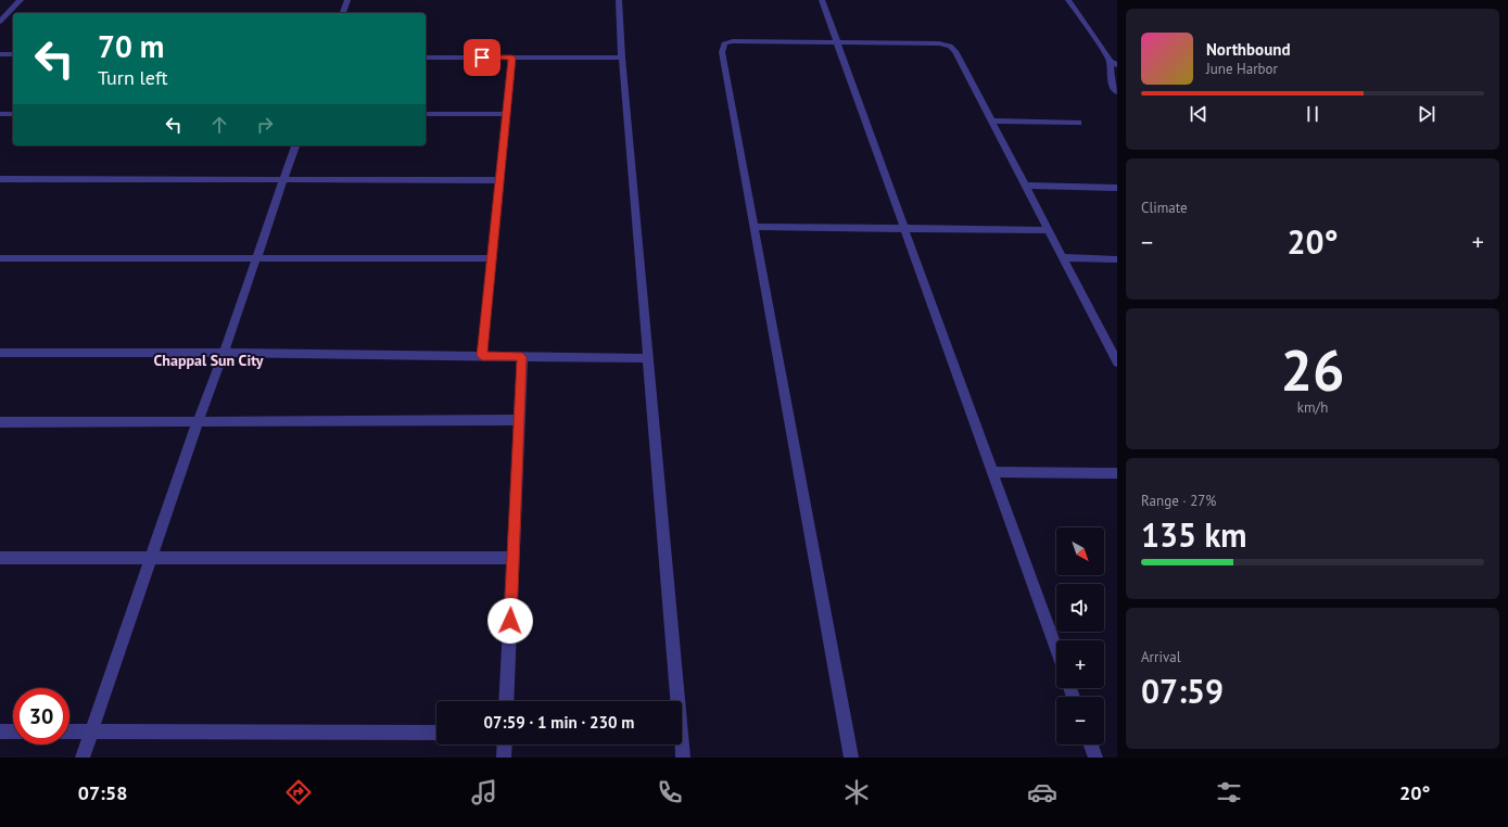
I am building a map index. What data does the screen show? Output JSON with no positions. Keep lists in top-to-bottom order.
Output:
{
  "districts": ["Chappal Sun City"],
  "north": "bottom right",
  "page": {
    "turn": ["70 m", "Turn left"],
    "song": ["Northbound", "June Harbor"],
    "tile": [
      "Climate",
      ["26", "km/h"],
      ["Range · 27%", "135 km"],
      ["Arrival", "07:59"]
    ],
    "heat": ["−", "20°", "+"],
    "map_buttons": ["+", "−"],
    "limit": "30",
    "trip": "07:59 · 1 min · 230 m",
    "tabs": ["07:58", "20°"]
  }
}
